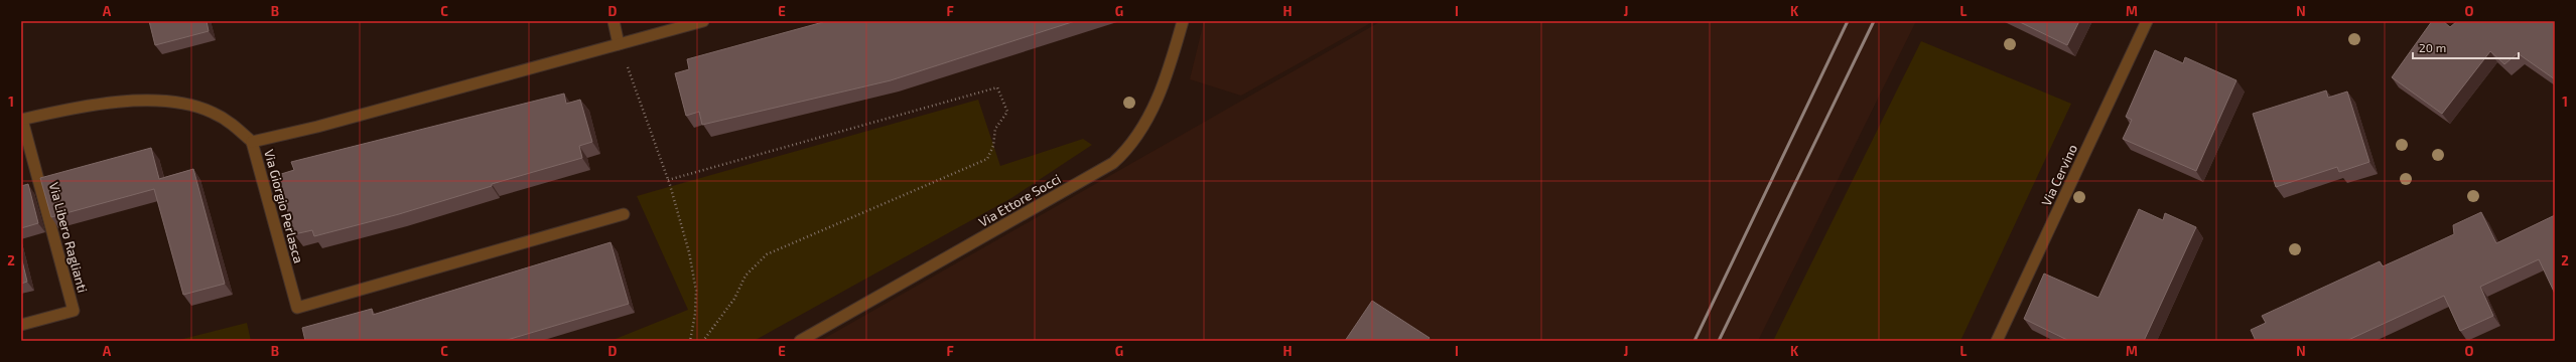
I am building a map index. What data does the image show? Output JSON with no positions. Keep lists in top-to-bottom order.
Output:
{
  "streets": {
    "street": [
      "Via Cervino",
      "Via Ettore Socci",
      "Via Giorgio Perlasca",
      "Via Libero Raglianti"
    ]
  },
  "crossings": [
    ["Via Giorgio Perlasca", "Via Libero Raglianti"]
  ],
  "scale_bar": "20 m",
  "grid": {
    "columns": [
      "A",
      "B",
      "C",
      "D",
      "E",
      "F",
      "G",
      "H",
      "I",
      "J",
      "K",
      "L",
      "M",
      "N",
      "O"
    ],
    "rows": ["1", "2"]
  }
}
